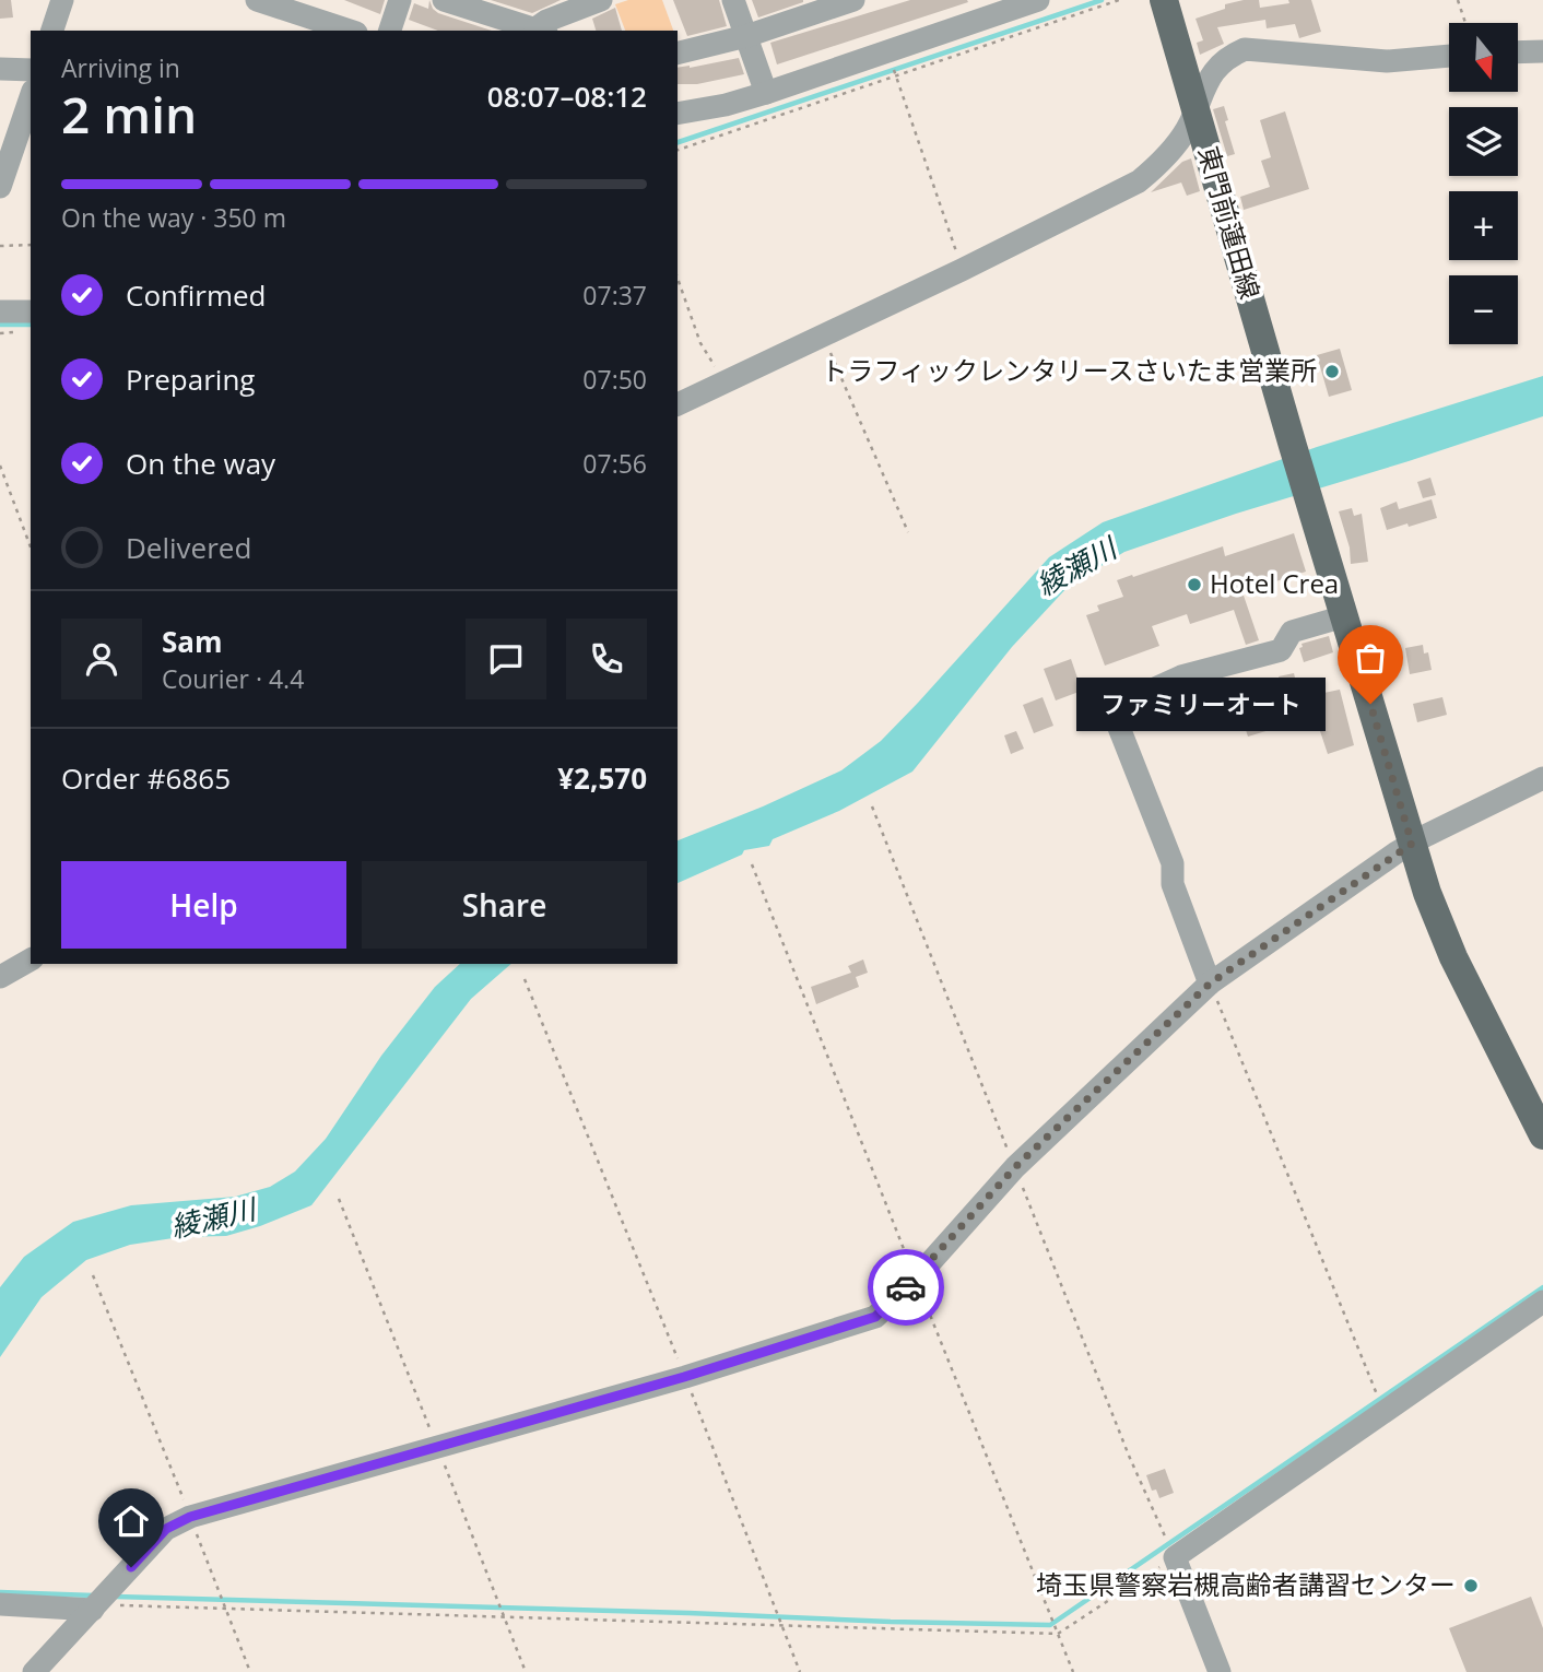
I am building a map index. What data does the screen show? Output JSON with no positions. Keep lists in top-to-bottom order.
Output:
{
  "streets": {
    "main road": ["東門前蓮田線"]
  },
  "water": ["綾瀬川"],
  "places": [
    "トラフィックレンタリースさいたま営業所",
    "Hotel Crea",
    "ファミリーオート",
    "埼玉県警察岩槻高齢者講習センター"
  ],
  "north": "bottom",
  "page": {
    "map_buttons": ["+", "−"],
    "heading": ["2 min", "Arriving in", "08:07–08:12"],
    "panel": [
      "Sam",
      "Courier · 4.4",
      "Order #6865",
      "¥2,570"
    ],
    "bar": "On the way · 350 m",
    "list": [
      ["Confirmed", "07:37"],
      ["Preparing", "07:50"],
      ["On the way", "07:56"],
      "Delivered"
    ],
    "bubble": "ファミリーオート",
    "buttons": ["Help", "Share"]
  }
}
